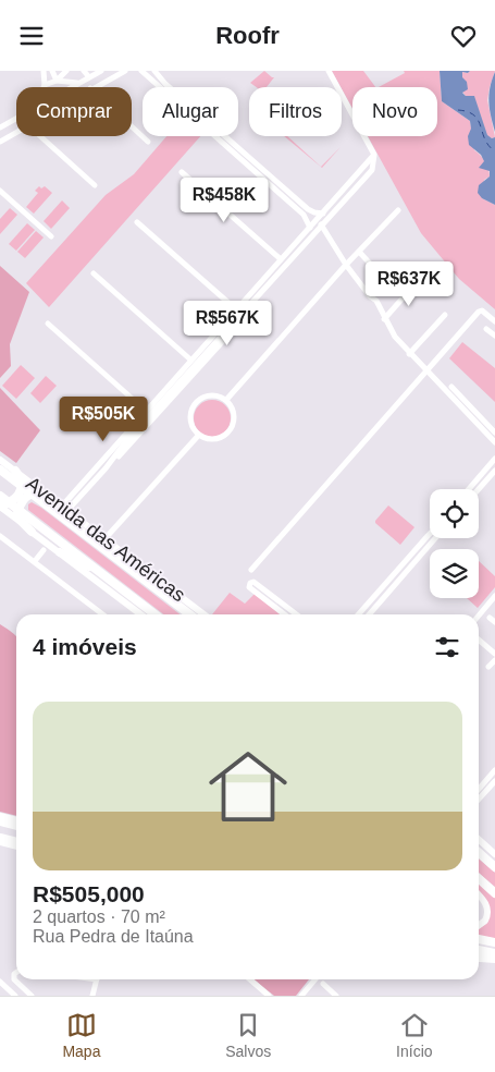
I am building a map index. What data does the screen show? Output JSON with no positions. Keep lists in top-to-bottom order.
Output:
{
  "streets": {
    "highway": ["Avenida das Américas"]
  },
  "page": {
    "header": "Roofr",
    "chip": [
      "Comprar",
      "Alugar",
      "Filtros",
      "Novo"
    ],
    "price": [
      "R$458K",
      "R$637K",
      "R$567K",
      "R$505K"
    ],
    "heading": "4 imóveis",
    "list": [
      {
        "name": "R$505,000",
        "note": "2 quartos · 70 m² · Rua Pedra de Itaúna"
      }
    ],
    "tabs": ["Mapa", "Salvos", "Início"]
  }
}
